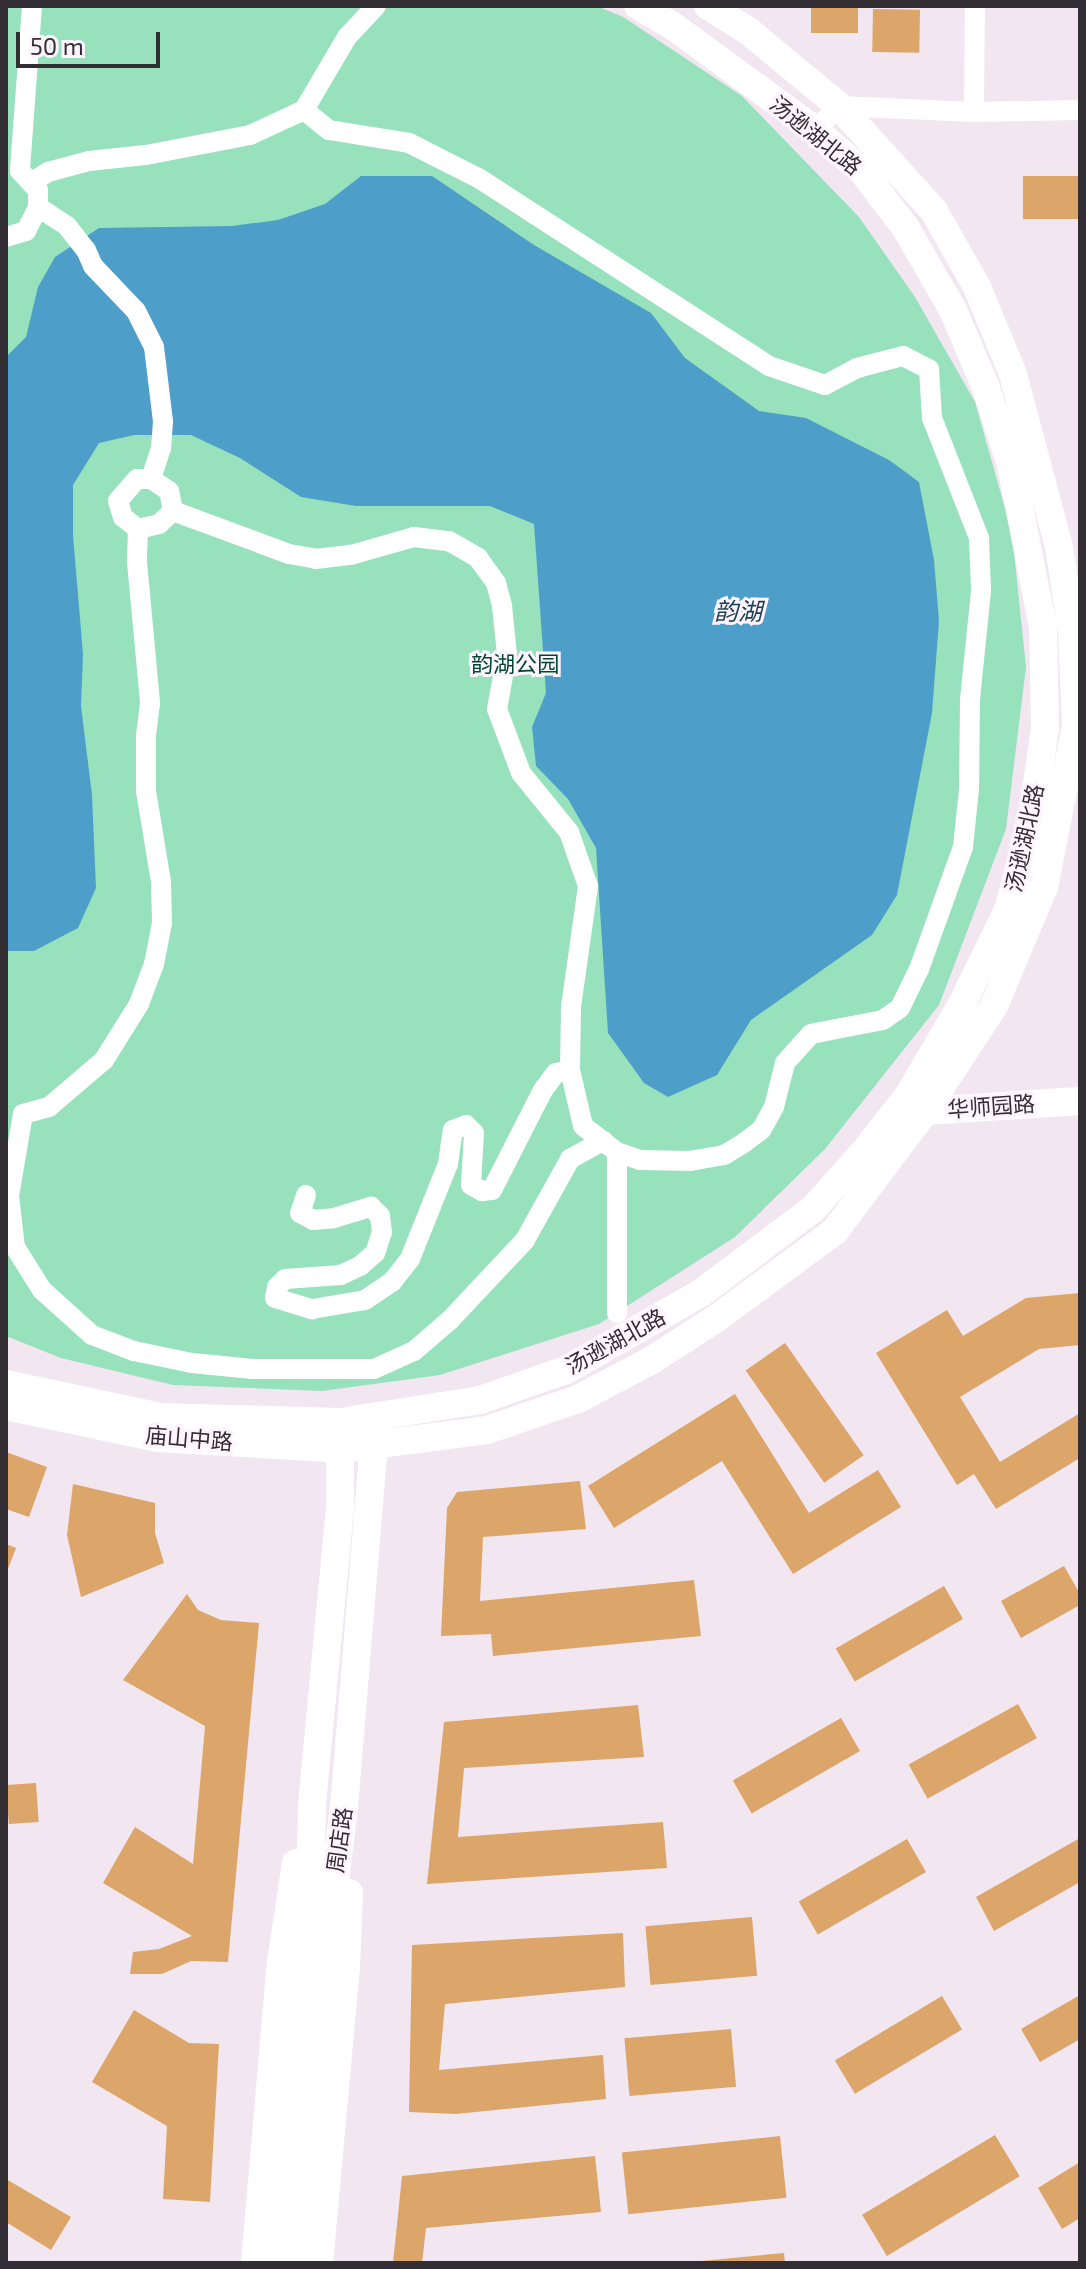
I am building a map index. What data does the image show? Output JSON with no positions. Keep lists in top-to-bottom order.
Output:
{
  "streets": {
    "street": [
      "汤逊湖北路",
      "华师园路",
      "庙山中路",
      "周店路"
    ]
  },
  "crossings": [
    ["汤逊湖北路", "华师园路"],
    ["汤逊湖北路", "庙山中路"],
    ["汤逊湖北路", "周店路"],
    ["庙山中路", "周店路"]
  ],
  "water": ["韵湖"],
  "parks": ["韵湖公园"],
  "scale_bar": "50 m"
}
